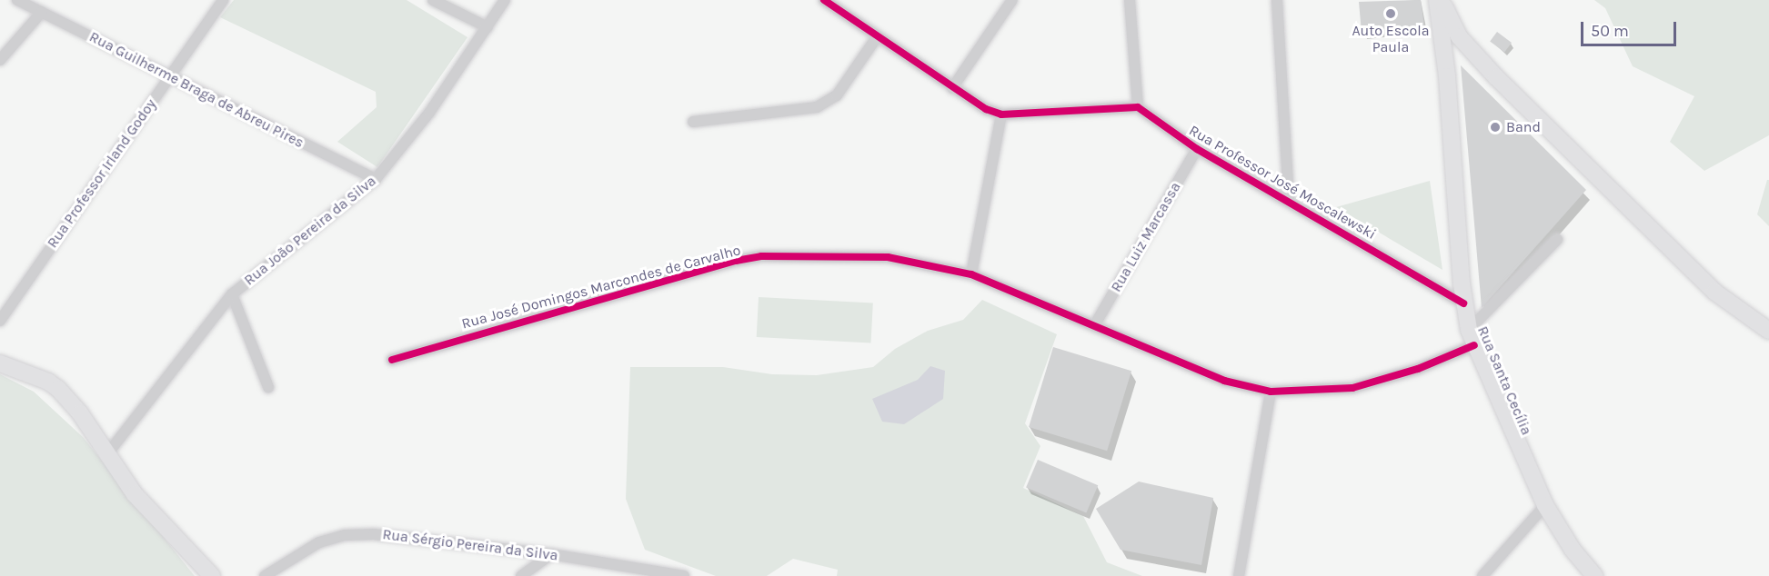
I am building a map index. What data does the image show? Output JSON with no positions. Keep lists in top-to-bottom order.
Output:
{
  "streets": {
    "main road": ["Rua Santa Cecília"],
    "street": [
      "Rua Guilherme Braga de Abreu Pires",
      "Rua Professor Irland Godoy",
      "Rua Professor José Moscalewski",
      "Rua João Pereira da Silva",
      "Rua Luiz Marcassa",
      "Rua José Domingos Marcondes de Carvalho",
      "Rua Sérgio Pereira da Silva"
    ]
  },
  "crossings": [
    ["Rua Guilherme Braga de Abreu Pires", "Rua Professor Irland Godoy"],
    ["Rua Guilherme Braga de Abreu Pires", "Rua João Pereira da Silva"],
    ["Rua Professor José Moscalewski", "Rua Luiz Marcassa"],
    ["Rua Professor José Moscalewski", "Rua Santa Cecília"],
    ["Rua Luiz Marcassa", "Rua José Domingos Marcondes de Carvalho"],
    ["Rua José Domingos Marcondes de Carvalho", "Rua Santa Cecília"]
  ],
  "places": ["Auto Escola Paula", "Band"],
  "scale_bar": "50 m"
}
